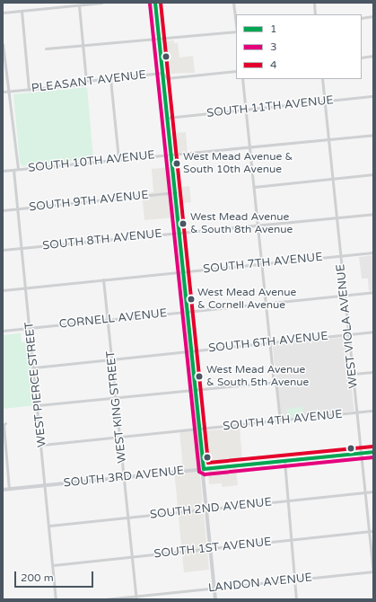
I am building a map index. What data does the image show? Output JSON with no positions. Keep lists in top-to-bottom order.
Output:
{
  "streets": {
    "street": [
      "PLEASANT AVENUE",
      "SOUTH 11TH AVENUE",
      "SOUTH 10TH AVENUE",
      "SOUTH 9TH AVENUE",
      "SOUTH 8TH AVENUE",
      "SOUTH 7TH AVENUE",
      "CORNELL AVENUE",
      "WEST VIOLA AVENUE",
      "SOUTH 6TH AVENUE",
      "WEST PIERCE STREET",
      "WEST KING STREET",
      "SOUTH 4TH AVENUE",
      "SOUTH 3RD AVENUE",
      "SOUTH 2ND AVENUE",
      "SOUTH 1ST AVENUE",
      "LANDON AVENUE"
    ]
  },
  "crossings": [
    ["SOUTH 11TH AVENUE", "WEST VIOLA AVENUE"],
    ["SOUTH 10TH AVENUE", "WEST VIOLA AVENUE"],
    ["SOUTH 10TH AVENUE", "WEST PIERCE STREET"],
    ["SOUTH 9TH AVENUE", "WEST PIERCE STREET"],
    ["SOUTH 8TH AVENUE", "WEST VIOLA AVENUE"],
    ["SOUTH 8TH AVENUE", "WEST PIERCE STREET"],
    ["SOUTH 7TH AVENUE", "WEST VIOLA AVENUE"],
    ["SOUTH 7TH AVENUE", "WEST PIERCE STREET"],
    ["SOUTH 7TH AVENUE", "WEST KING STREET"],
    ["CORNELL AVENUE", "WEST VIOLA AVENUE"],
    ["CORNELL AVENUE", "WEST PIERCE STREET"],
    ["CORNELL AVENUE", "WEST KING STREET"],
    ["WEST VIOLA AVENUE", "SOUTH 6TH AVENUE"],
    ["WEST VIOLA AVENUE", "SOUTH 4TH AVENUE"],
    ["WEST VIOLA AVENUE", "SOUTH 3RD AVENUE"],
    ["WEST VIOLA AVENUE", "SOUTH 2ND AVENUE"],
    ["WEST VIOLA AVENUE", "SOUTH 1ST AVENUE"],
    ["WEST VIOLA AVENUE", "LANDON AVENUE"],
    ["SOUTH 6TH AVENUE", "WEST PIERCE STREET"],
    ["SOUTH 6TH AVENUE", "WEST KING STREET"],
    ["WEST PIERCE STREET", "SOUTH 4TH AVENUE"],
    ["WEST PIERCE STREET", "SOUTH 3RD AVENUE"],
    ["WEST PIERCE STREET", "SOUTH 2ND AVENUE"],
    ["WEST PIERCE STREET", "SOUTH 1ST AVENUE"],
    ["WEST KING STREET", "SOUTH 4TH AVENUE"],
    ["WEST KING STREET", "SOUTH 3RD AVENUE"],
    ["WEST KING STREET", "SOUTH 2ND AVENUE"],
    ["WEST KING STREET", "SOUTH 1ST AVENUE"],
    ["WEST KING STREET", "LANDON AVENUE"]
  ],
  "places": [
    "West Mead Avenue & South 10th Avenue",
    "West Mead Avenue & South 8th Avenue",
    "West Mead Avenue & Cornell Avenue",
    "West Mead Avenue & South 5th Avenue"
  ],
  "lines": ["transit line 1", "transit line 4", "transit line 3"],
  "legend": ["1", "3", "4"],
  "scale_bar": "200 m"
}
